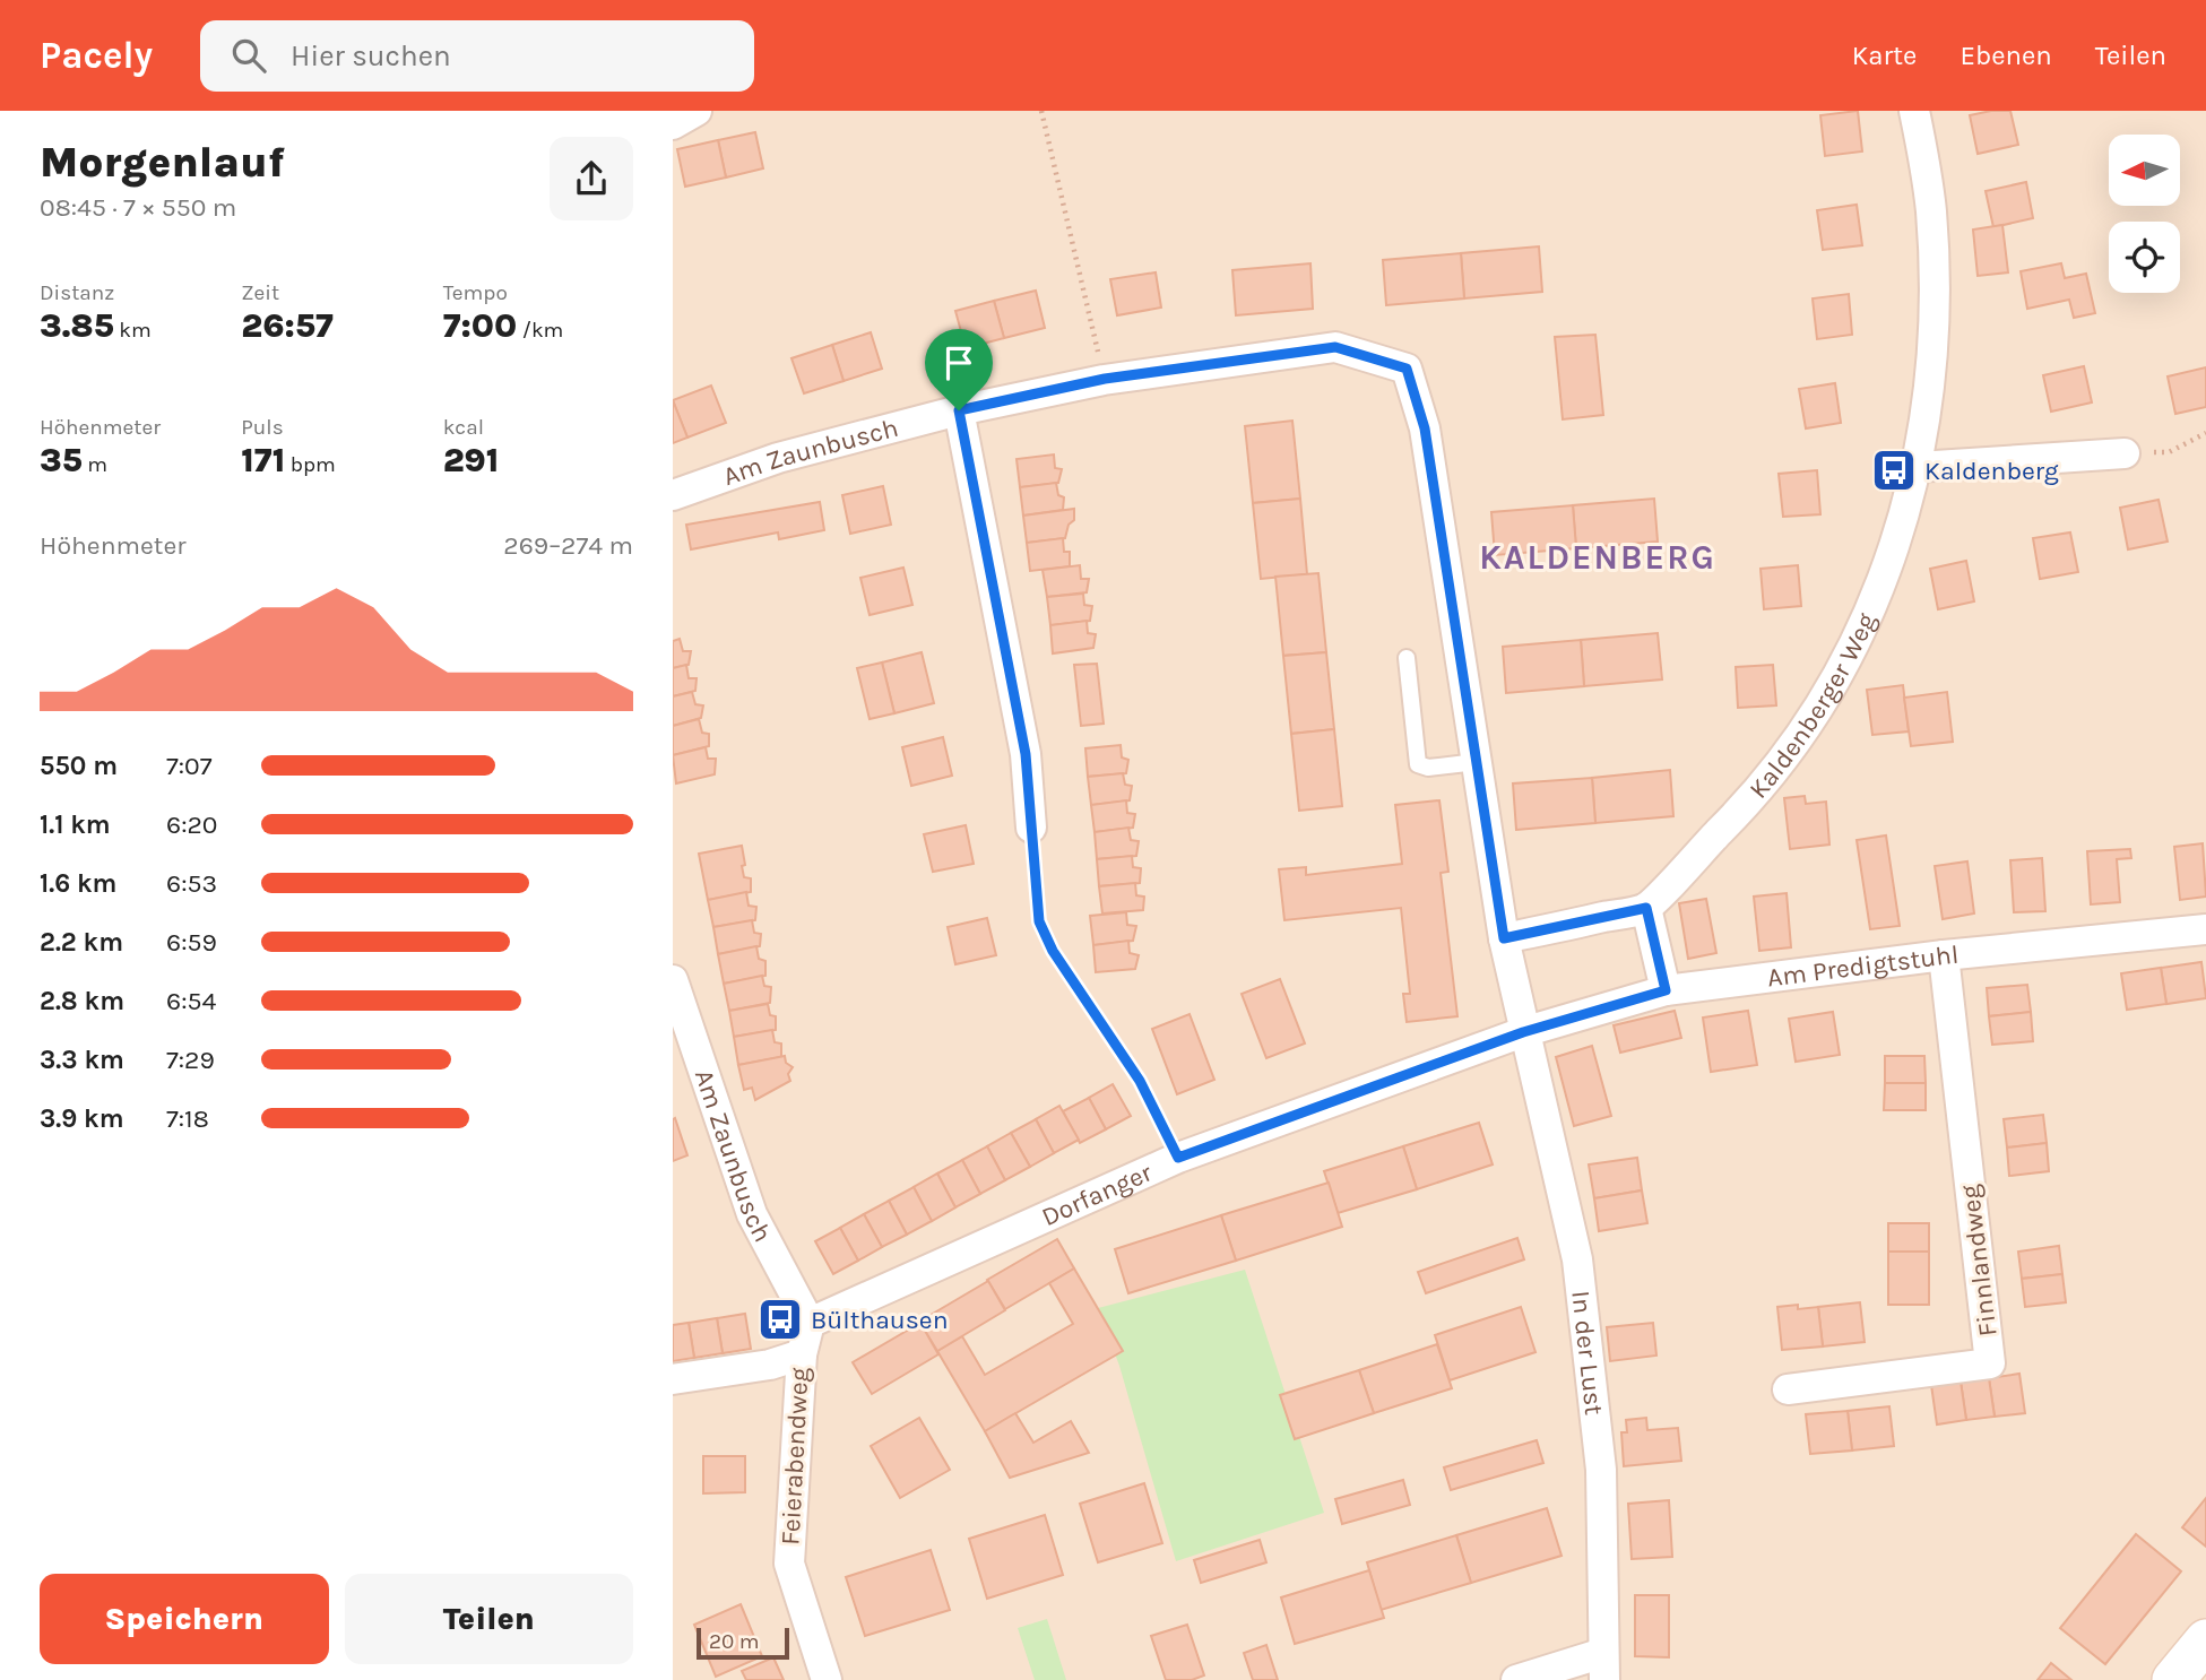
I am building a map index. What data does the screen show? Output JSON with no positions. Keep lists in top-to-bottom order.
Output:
{
  "streets": {
    "street": [
      "Am Zaunbusch",
      "Kaldenberger Weg",
      "Am Predigtstuhl",
      "Dorfanger",
      "Finnlandweg",
      "In der Lust",
      "Feierabendweg"
    ]
  },
  "crossings": [
    ["Am Zaunbusch", "Am Predigtstuhl"],
    ["Am Zaunbusch", "Dorfanger"],
    ["Am Zaunbusch", "In der Lust"],
    ["Am Zaunbusch", "Feierabendweg"],
    ["Am Predigtstuhl", "Dorfanger"],
    ["Am Predigtstuhl", "Finnlandweg"],
    ["Am Predigtstuhl", "In der Lust"],
    ["Dorfanger", "In der Lust"],
    ["Dorfanger", "Feierabendweg"]
  ],
  "districts": ["KALDENBERG"],
  "places": {
    "bus stop": ["Kaldenberg", "Bülthausen"]
  },
  "scale_bar": "20 m",
  "north": "left",
  "page": {
    "header": "Pacely",
    "search": "Hier suchen",
    "nav": ["Karte", "Ebenen", "Teilen"],
    "heading": ["Morgenlauf", "08:45 · 7 × 550 m"],
    "stats": [
      ["Distanz", "3.85 km"],
      ["Zeit", "26:57"],
      ["Tempo", "7:00 /km"],
      ["Höhenmeter", "35 m"],
      ["Puls", "171 bpm"],
      ["kcal", "291"]
    ],
    "chart": ["Höhenmeter", "269–274 m"],
    "list": [
      {
        "name": "550 m",
        "note": "7:07"
      },
      {
        "name": "1.1 km",
        "note": "6:20"
      },
      {
        "name": "1.6 km",
        "note": "6:53"
      },
      {
        "name": "2.2 km",
        "note": "6:59"
      },
      {
        "name": "2.8 km",
        "note": "6:54"
      },
      {
        "name": "3.3 km",
        "note": "7:29"
      },
      {
        "name": "3.9 km",
        "note": "7:18"
      }
    ],
    "buttons": ["Speichern", "Teilen"],
    "scale": "20 m"
  }
}
